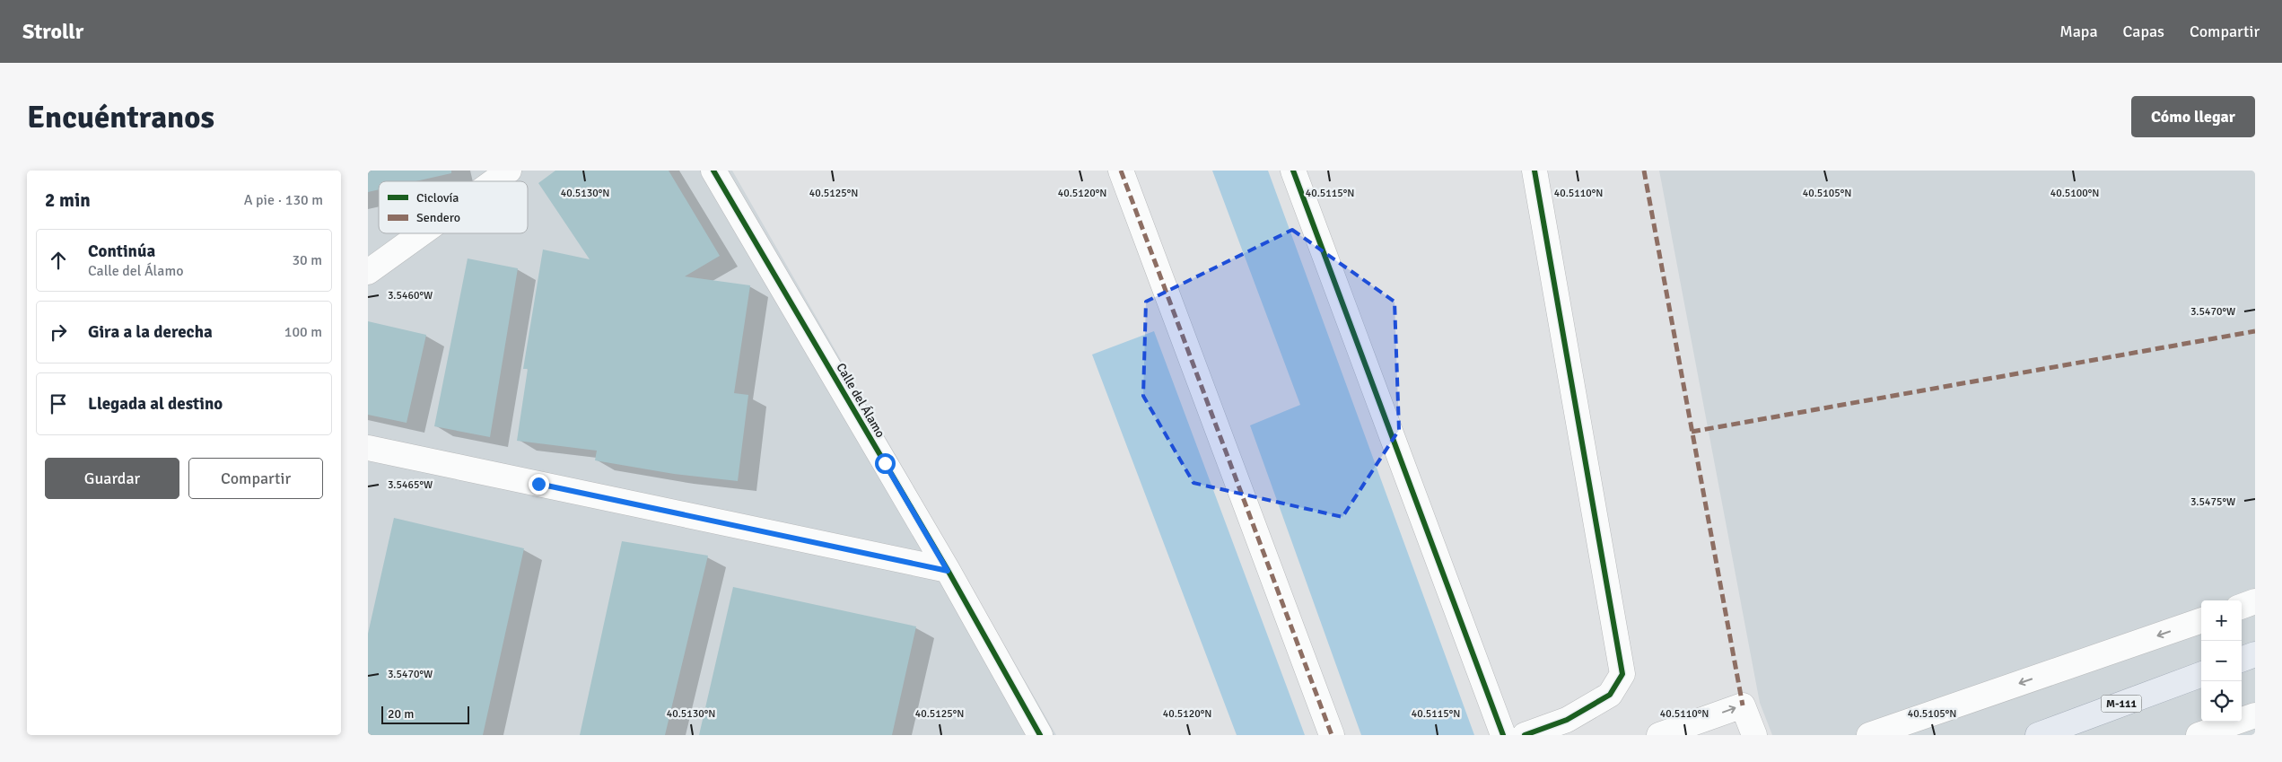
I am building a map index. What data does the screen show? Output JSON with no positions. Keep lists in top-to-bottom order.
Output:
{
  "streets": {
    "main road": ["M-111"],
    "street": ["Calle del Álamo"]
  },
  "legend": ["Ciclovía", "Sendero"],
  "scale_bar": "20 m",
  "page": {
    "header": "Strollr",
    "nav": ["Mapa", "Capas", "Compartir"],
    "buttons": [
      "Cómo llegar",
      ["Guardar", "Compartir"]
    ],
    "title": "Encuéntranos",
    "heading": ["2 min", "A pie · 130 m"],
    "list": [
      ["Continúa", "Calle del Álamo", "30 m"],
      ["Gira a la derecha", "100 m"],
      "Llegada al destino"
    ],
    "map_buttons": ["+", "−"],
    "scale": "20 m"
  },
  "coordinates": [
    "40.5130°N",
    "40.5125°N",
    "40.5120°N",
    "40.5115°N",
    "40.5110°N",
    "40.5105°N",
    "40.5100°N",
    "3.5460°W",
    "3.5470°W",
    "3.5465°W",
    "3.5475°W"
  ]
}
